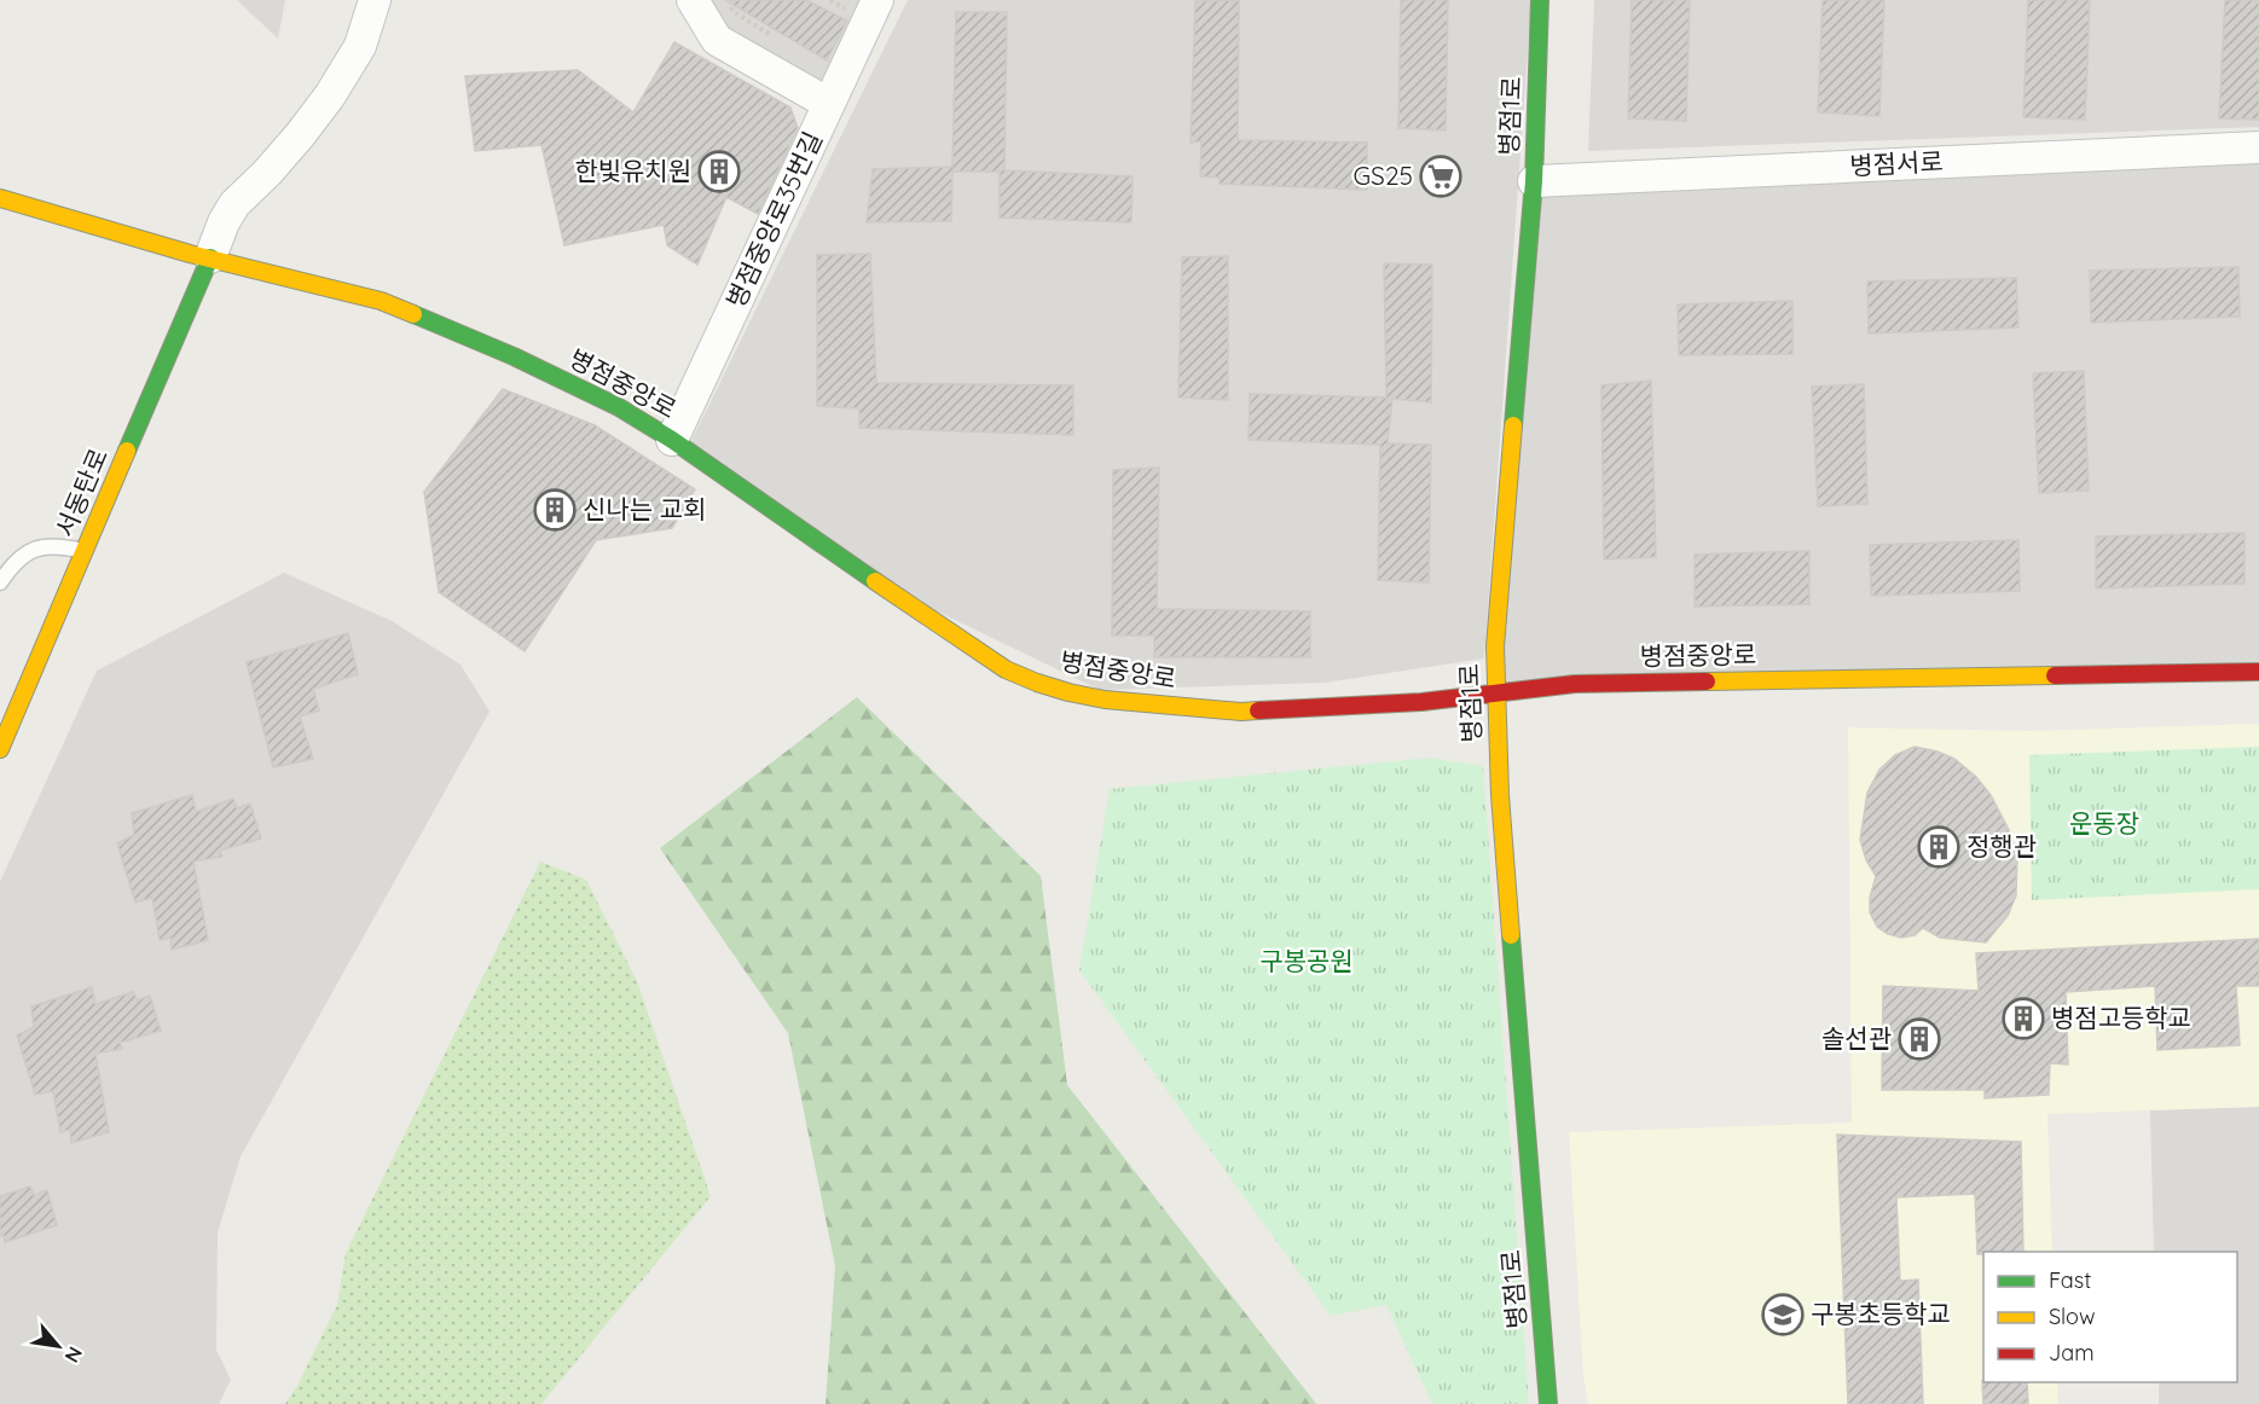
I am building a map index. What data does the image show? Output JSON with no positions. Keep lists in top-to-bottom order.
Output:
{
  "streets": {
    "street": [
      "병점1로",
      "병점서로",
      "병점중앙로35번길",
      "병점중앙로",
      "서동탄로"
    ]
  },
  "crossings": [
    ["병점1로", "병점서로"],
    ["병점1로", "병점중앙로"],
    ["병점중앙로35번길", "병점중앙로"],
    ["병점중앙로", "서동탄로"]
  ],
  "parks": ["운동장", "구봉공원"],
  "places": {
    "building": [
      "한빛유치원",
      "신나는 교회",
      "정행관",
      "병점고등학교",
      "솔선관"
    ],
    "supermarket": ["GS25"],
    "school or university": ["구봉초등학교"]
  },
  "legend": ["Fast", "Slow", "Jam"],
  "north": "bottom right"
}
